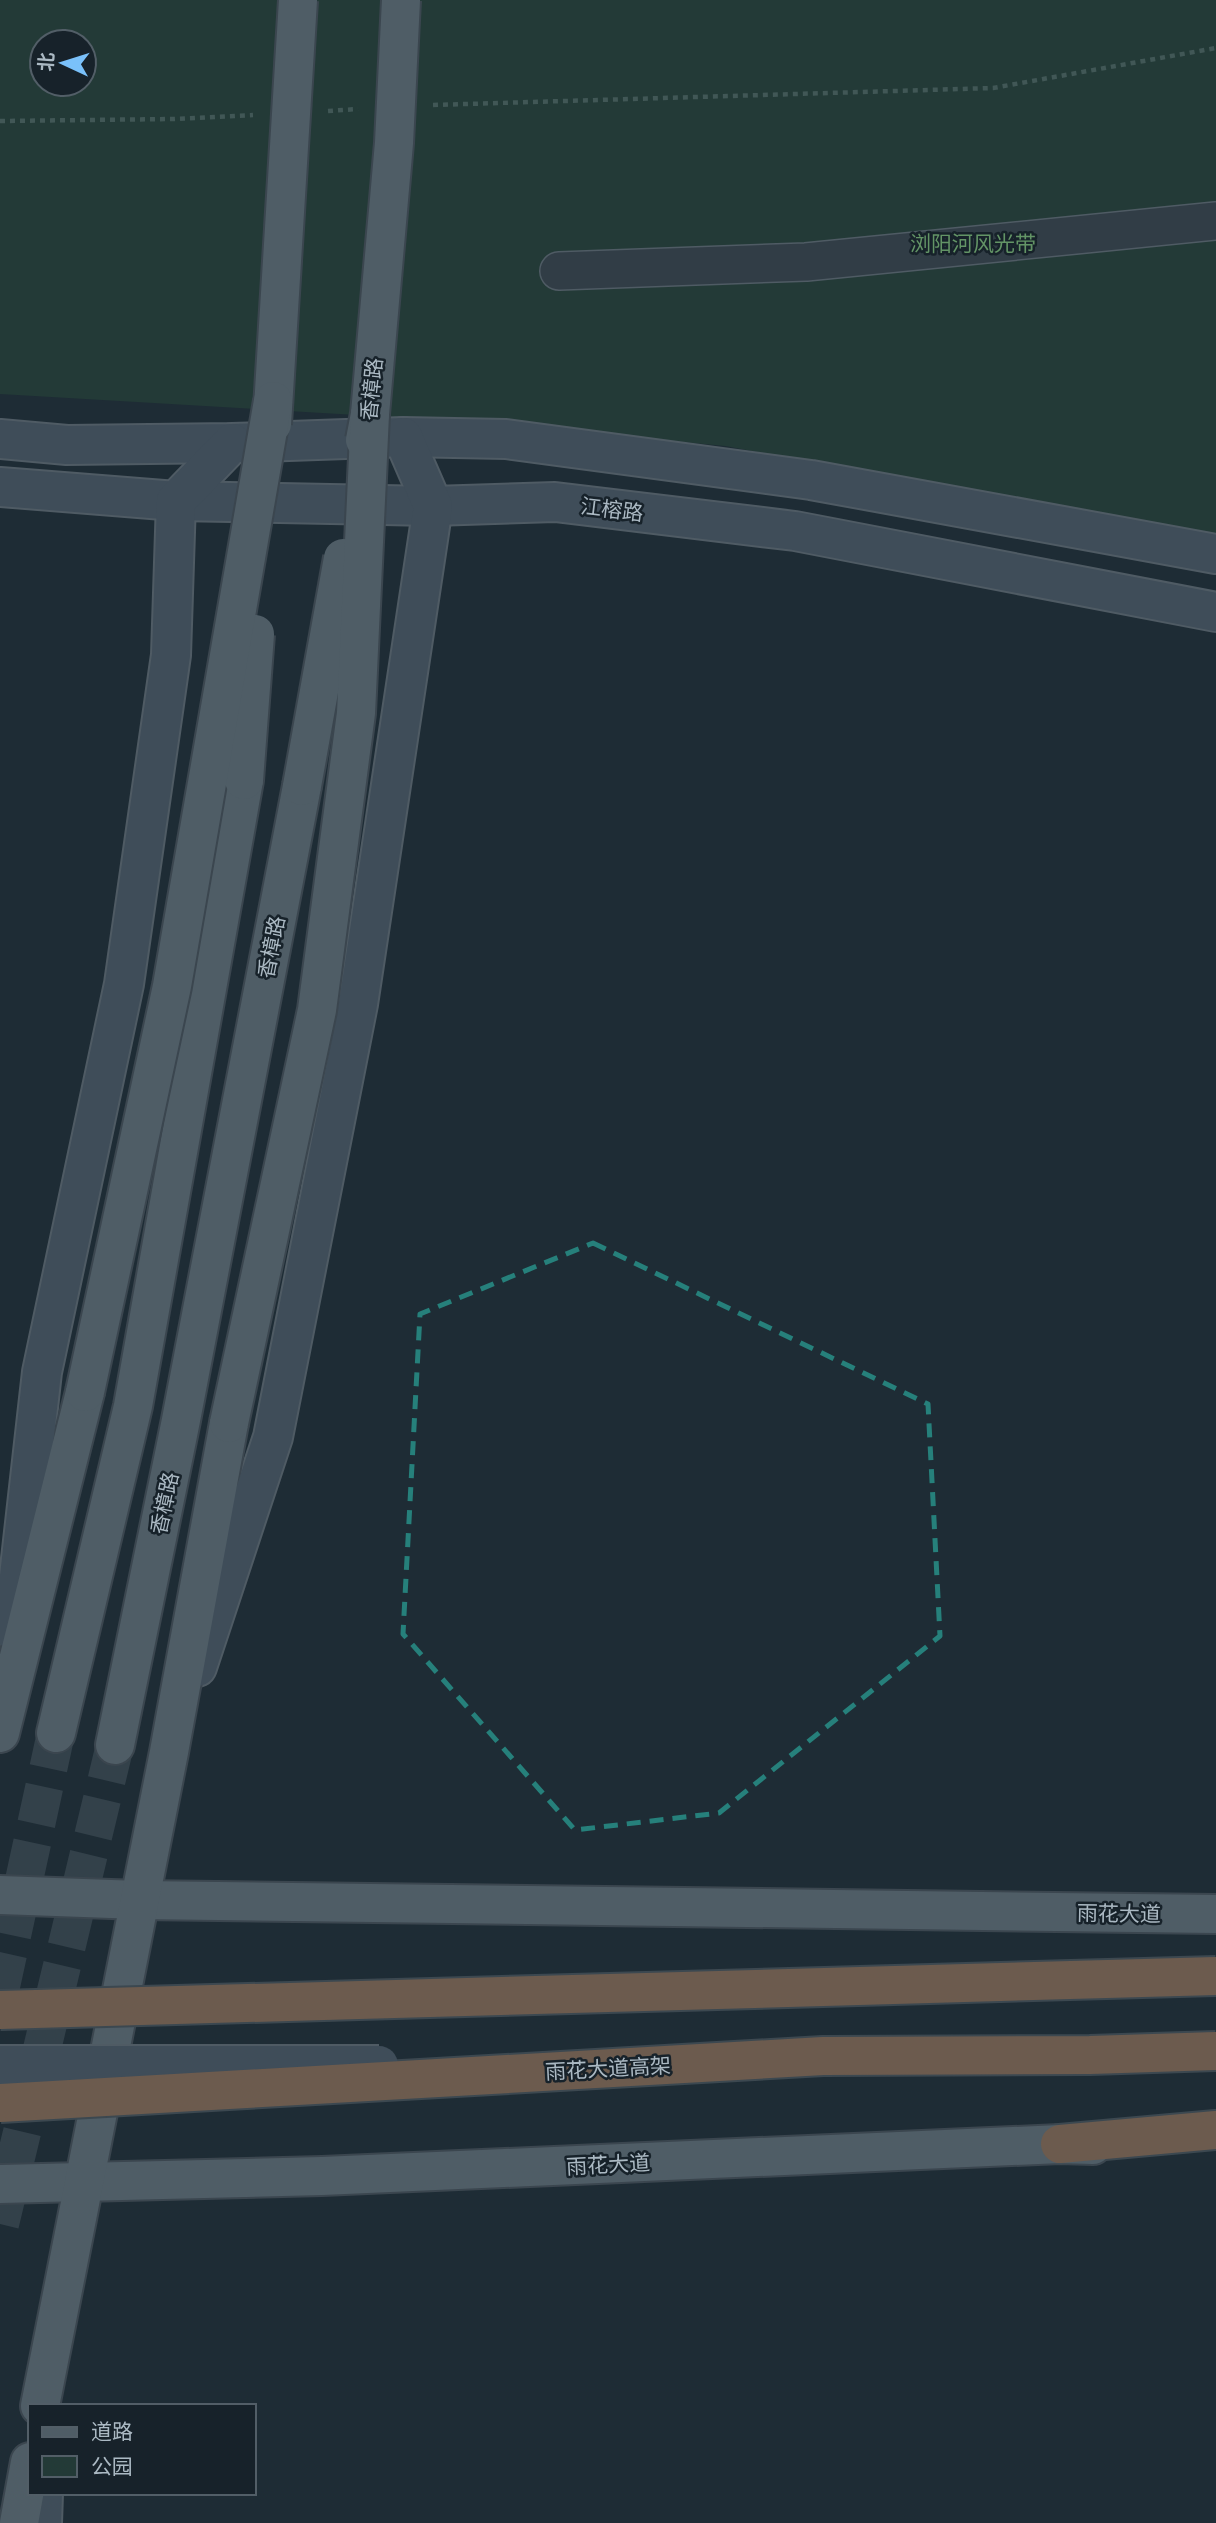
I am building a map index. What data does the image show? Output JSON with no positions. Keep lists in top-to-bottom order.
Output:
{
  "streets": {
    "highway": ["雨花大道高架"],
    "main road": ["香樟路", "雨花大道"],
    "street": ["江榕路"]
  },
  "parks": ["浏阳河风光带"],
  "legend": ["道路", "公园"],
  "north": "left"
}
